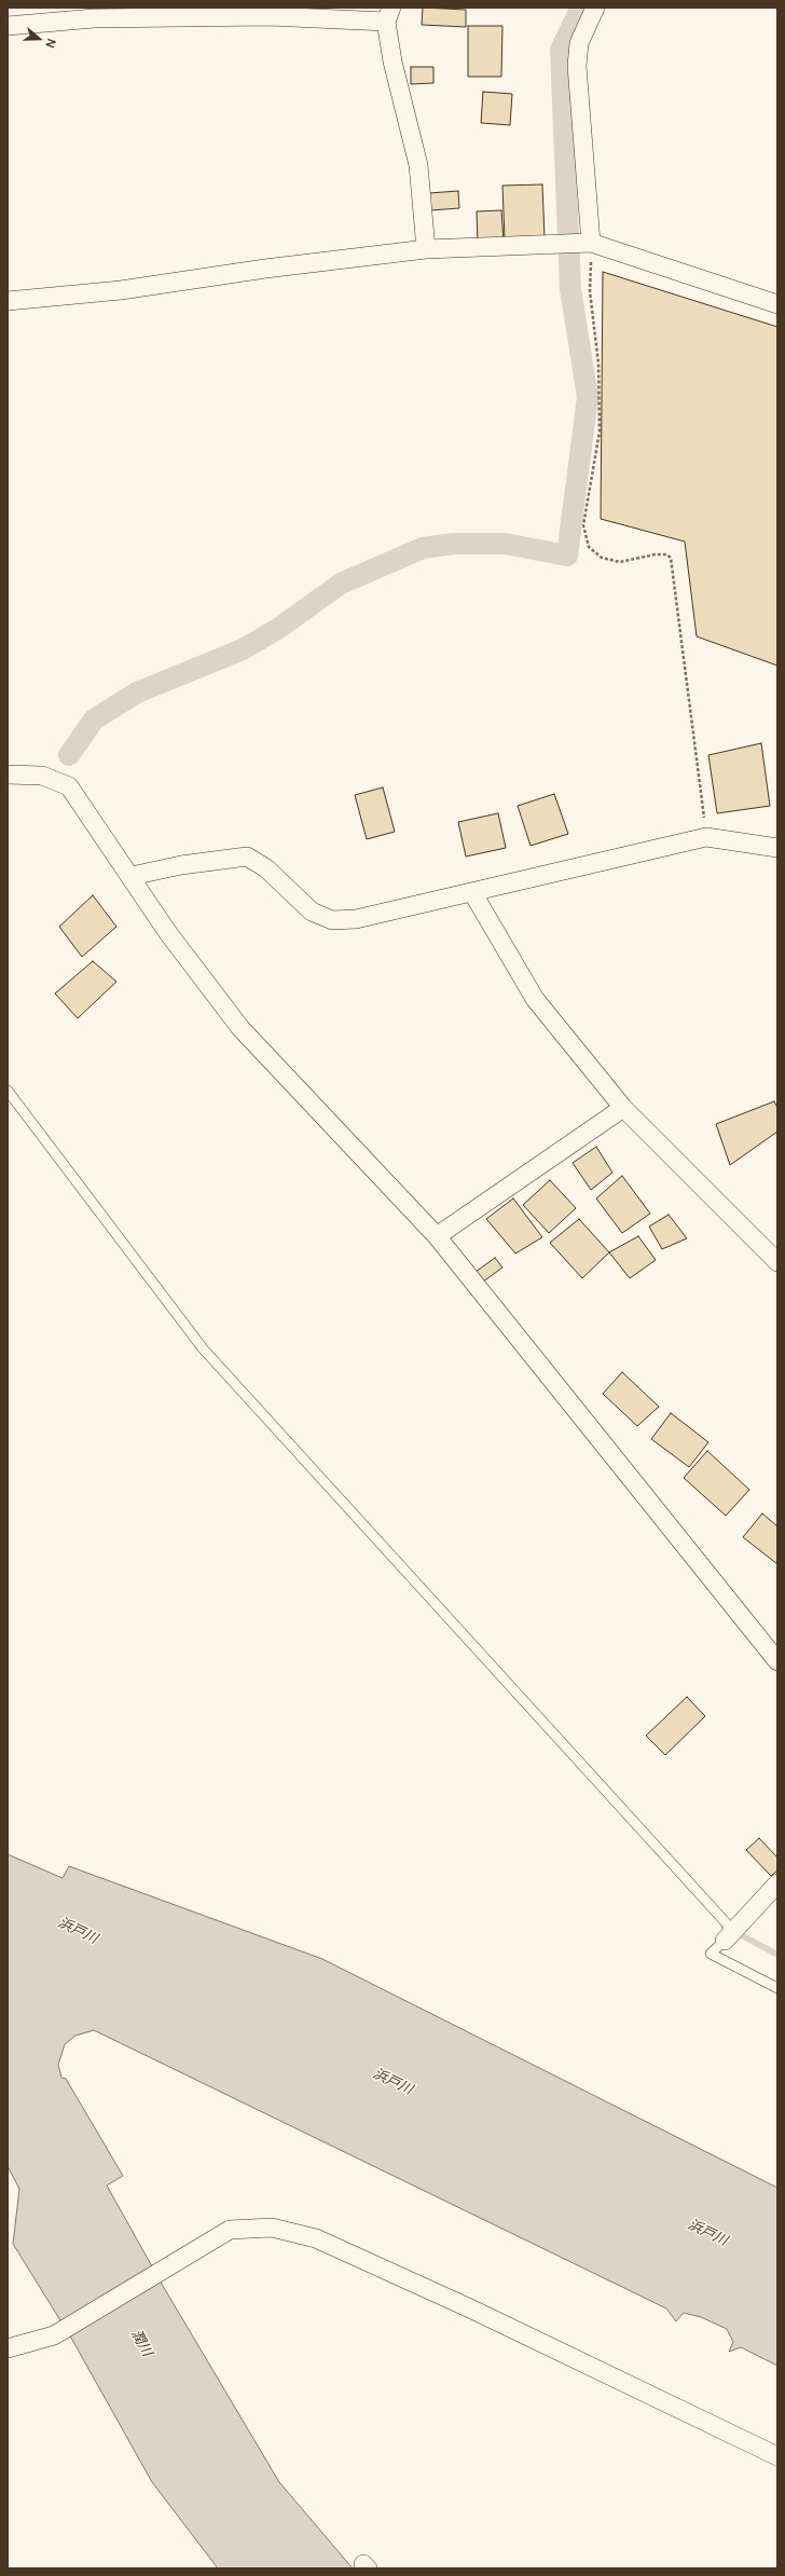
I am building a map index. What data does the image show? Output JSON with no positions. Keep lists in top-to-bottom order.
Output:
{
  "water": ["浜戸川", "潤川"],
  "north": "right"
}
